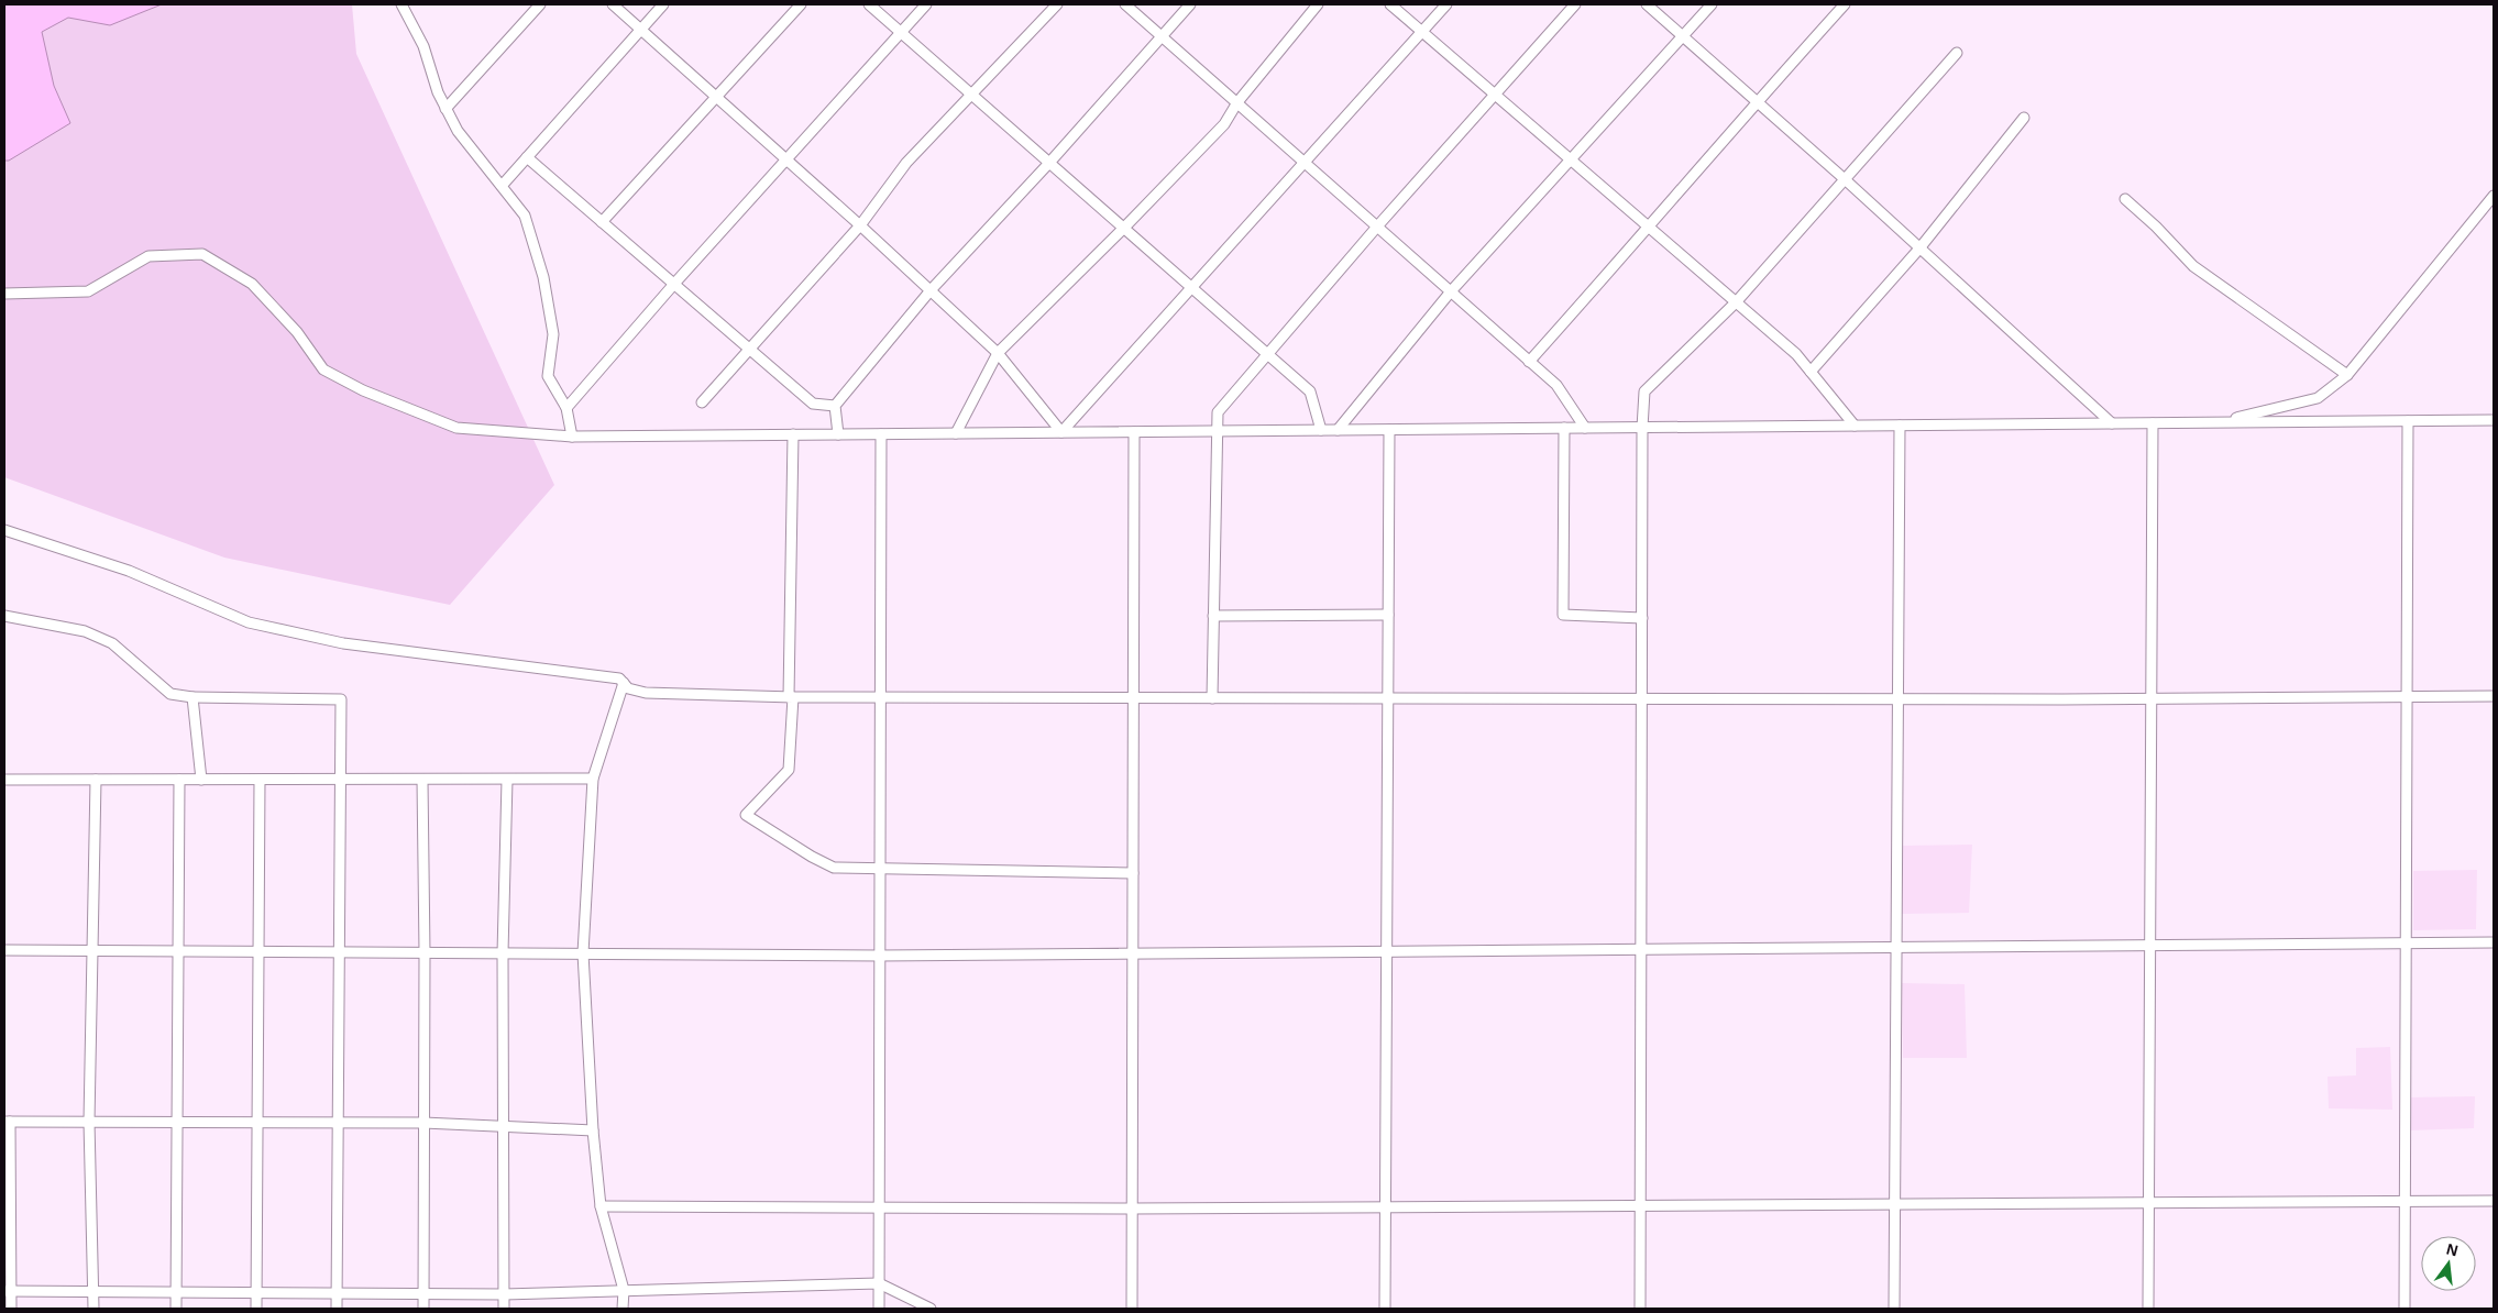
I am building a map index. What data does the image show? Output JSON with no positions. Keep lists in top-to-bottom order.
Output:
{
  "north": "top"
}
